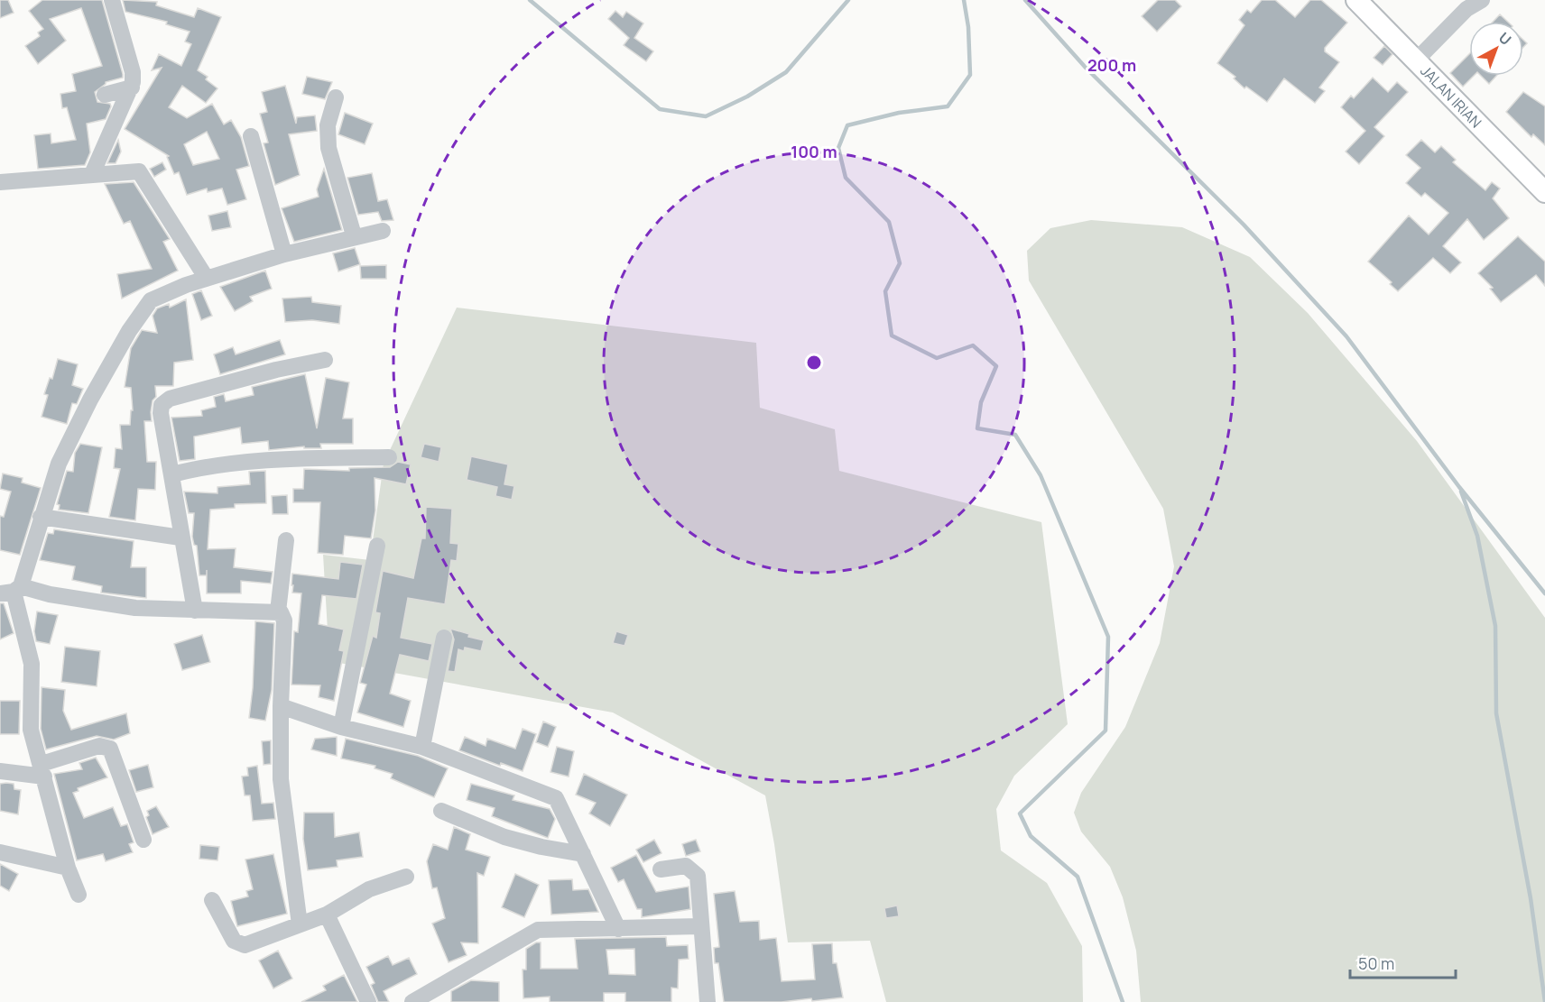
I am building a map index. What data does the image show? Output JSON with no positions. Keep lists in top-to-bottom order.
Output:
{
  "streets": {
    "main road": ["JALAN IRIAN"]
  },
  "scale_bar": "50 m",
  "north": "top right",
  "rings": ["200 m", "100 m"]
}
